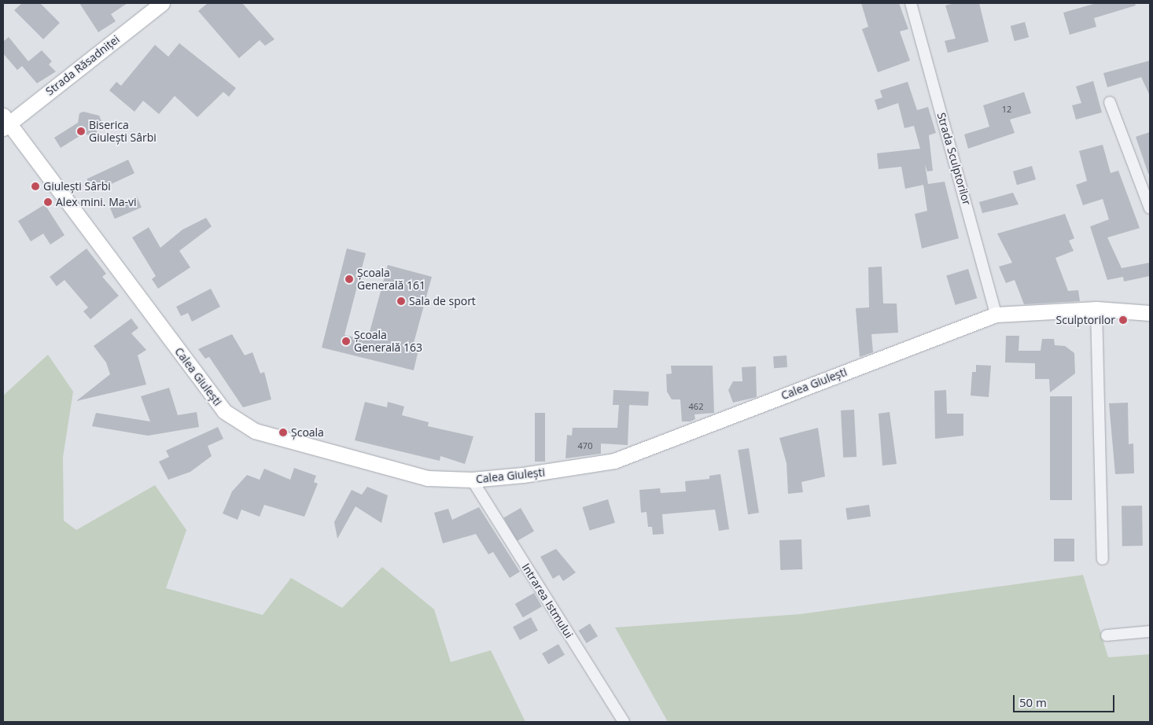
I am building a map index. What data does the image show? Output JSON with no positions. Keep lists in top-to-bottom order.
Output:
{
  "streets": {
    "main road": ["Strada Răsadniței", "Calea Giulești"],
    "street": ["Strada Sculptorilor", "Intrarea Istmului"]
  },
  "crossings": [
    ["Strada Răsadniței", "Calea Giulești"],
    ["Strada Sculptorilor", "Calea Giulești"],
    ["Calea Giulești", "Intrarea Istmului"]
  ],
  "places": [
    "Biserica Giulești Sârbi",
    "Giulești Sârbi",
    "Alex mini. Ma-vi",
    "Școala Generală 161",
    "Sala de sport",
    "Sculptorilor",
    "Școala Generală 163",
    "Școala"
  ],
  "house_numbers": ["12", "462", "470"],
  "scale_bar": "50 m"
}
